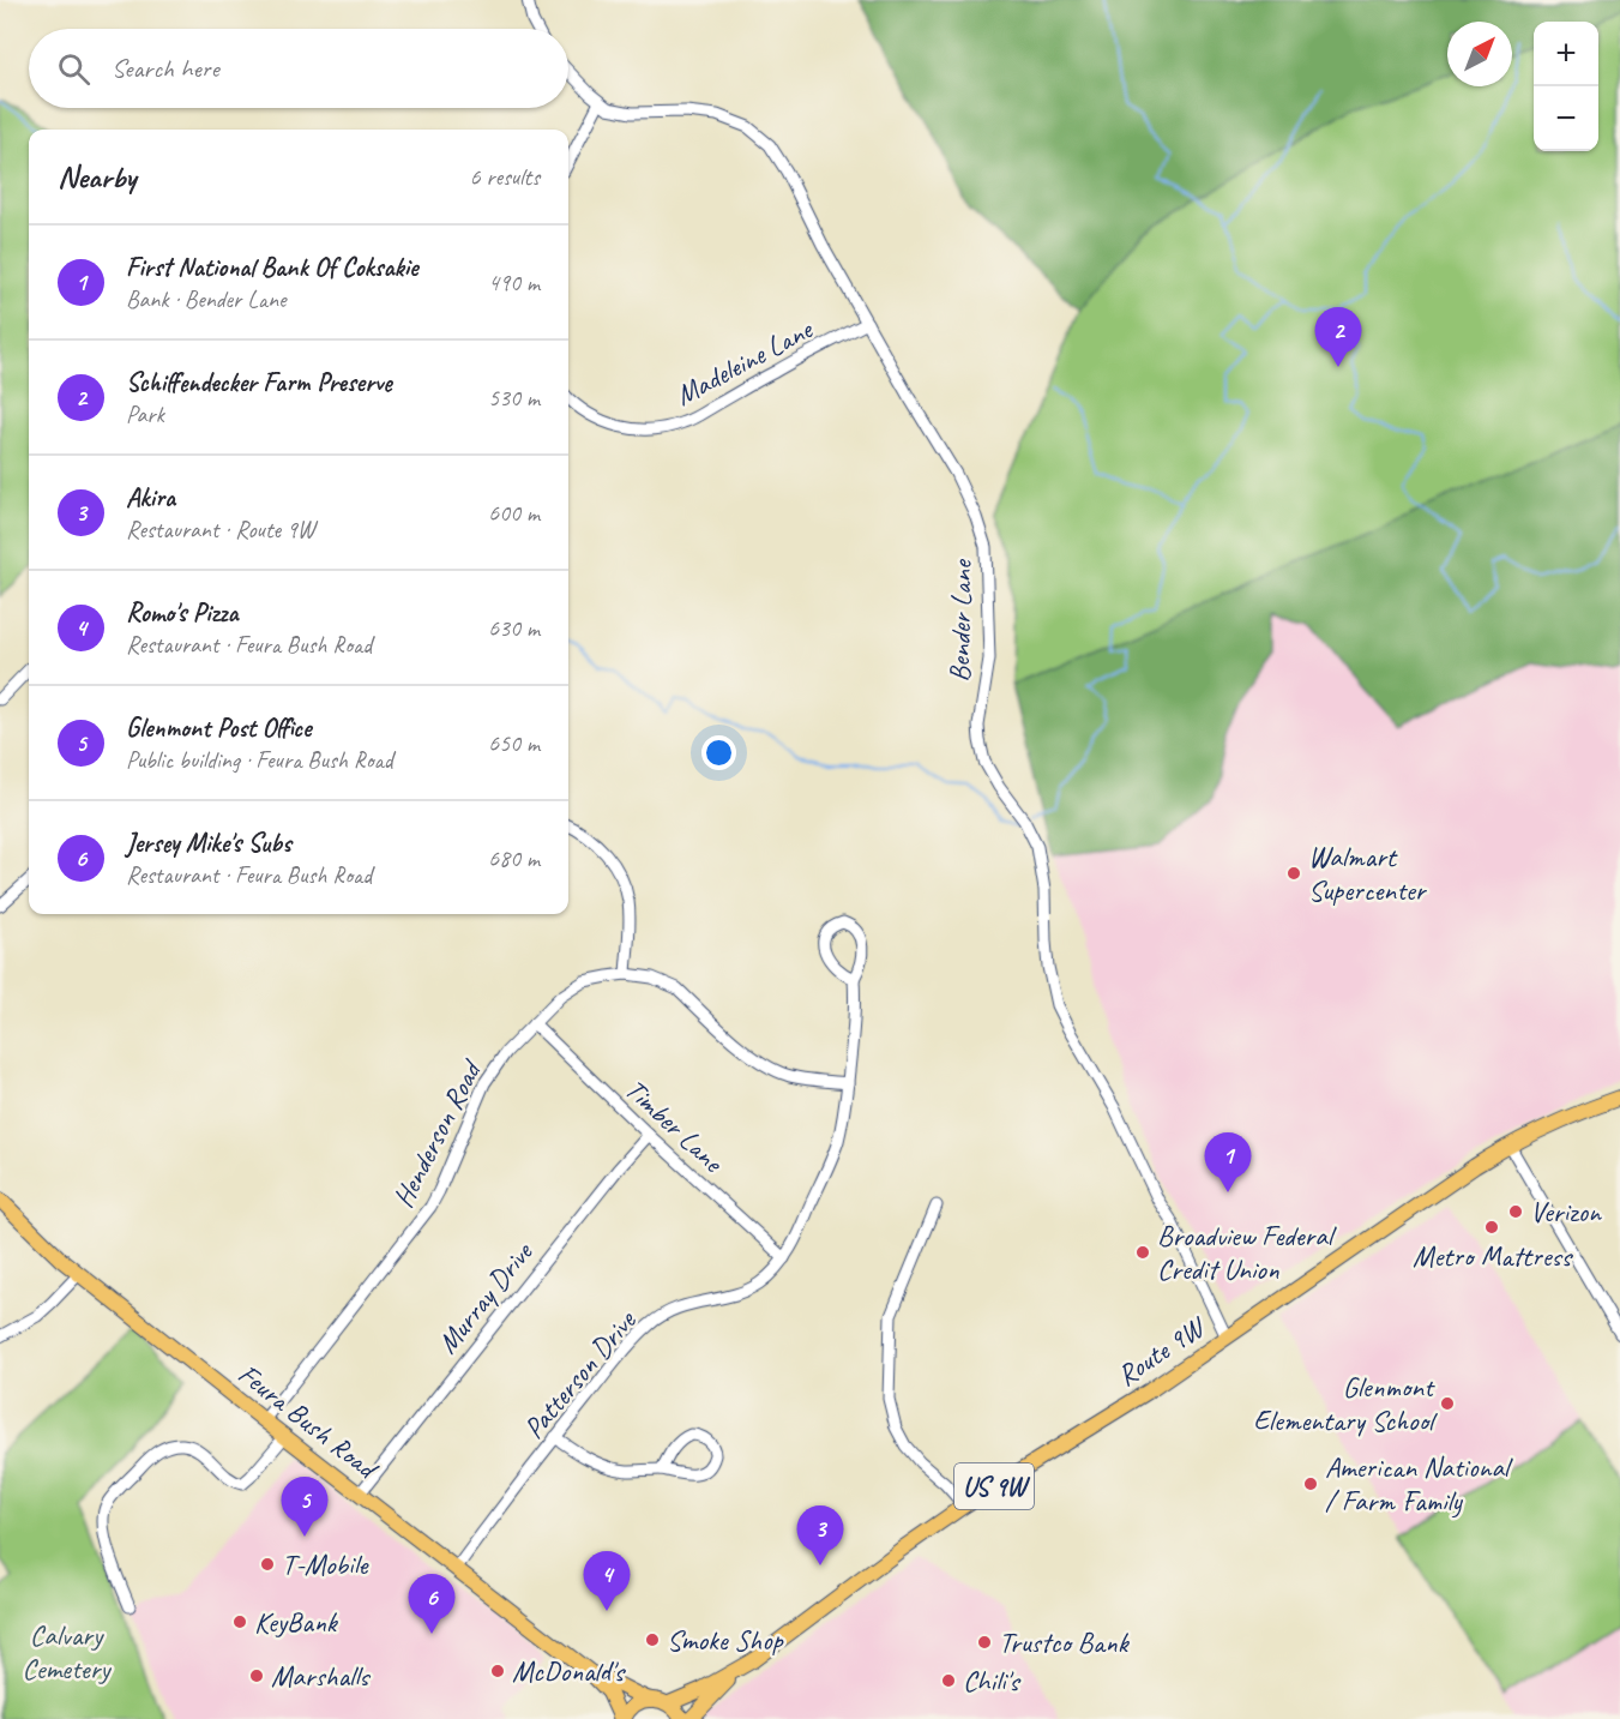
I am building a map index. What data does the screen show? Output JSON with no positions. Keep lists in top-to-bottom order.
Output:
{
  "streets": {
    "main road": ["Route 9W", "Feura Bush Road", "US 9W"],
    "street": [
      "Madeleine Lane",
      "Bender Lane",
      "Timber Lane",
      "Henderson Road",
      "Murray Drive",
      "Patterson Drive"
    ]
  },
  "crossings": [
    ["Madeleine Lane", "Bender Lane"],
    ["Bender Lane", "Route 9W"],
    ["Timber Lane", "Henderson Road"],
    ["Timber Lane", "Murray Drive"],
    ["Timber Lane", "Patterson Drive"],
    ["Henderson Road", "Patterson Drive"],
    ["Henderson Road", "Feura Bush Road"],
    ["Murray Drive", "Feura Bush Road"],
    ["Route 9W", "Feura Bush Road"],
    ["Patterson Drive", "Feura Bush Road"]
  ],
  "parks": ["Calvary Cemetery"],
  "places": [
    "Walmart Supercenter",
    "Verizon",
    "Metro Mattress",
    "Broadview Federal Credit Union",
    "Glenmont Elementary School",
    "American National / Farm Family",
    "T-Mobile",
    "KeyBank",
    "Smoke Shop",
    "Trustco Bank",
    "McDonald's",
    "Marshalls",
    "Chili's"
  ],
  "north": "top right",
  "page": {
    "map_buttons": ["+", "−"],
    "search": "Search here",
    "heading": ["Nearby", "6 results"],
    "list": [
      {
        "mark": "1",
        "name": "First National Bank Of Coksakie",
        "note": "Bank · Bender Lane",
        "value": "490 m"
      },
      {
        "mark": "2",
        "name": "Schiffendecker Farm Preserve",
        "note": "Park",
        "value": "530 m"
      },
      {
        "mark": "3",
        "name": "Akira",
        "note": "Restaurant · Route 9W",
        "value": "600 m"
      },
      {
        "mark": "4",
        "name": "Romo's Pizza",
        "note": "Restaurant · Feura Bush Road",
        "value": "630 m"
      },
      {
        "mark": "5",
        "name": "Glenmont Post Office",
        "note": "Public building · Feura Bush Road",
        "value": "650 m"
      },
      {
        "mark": "6",
        "name": "Jersey Mike's Subs",
        "note": "Restaurant · Feura Bush Road",
        "value": "680 m"
      }
    ],
    "pins": [
      "2",
      "1",
      "5",
      "3",
      "4",
      "6"
    ]
  }
}
